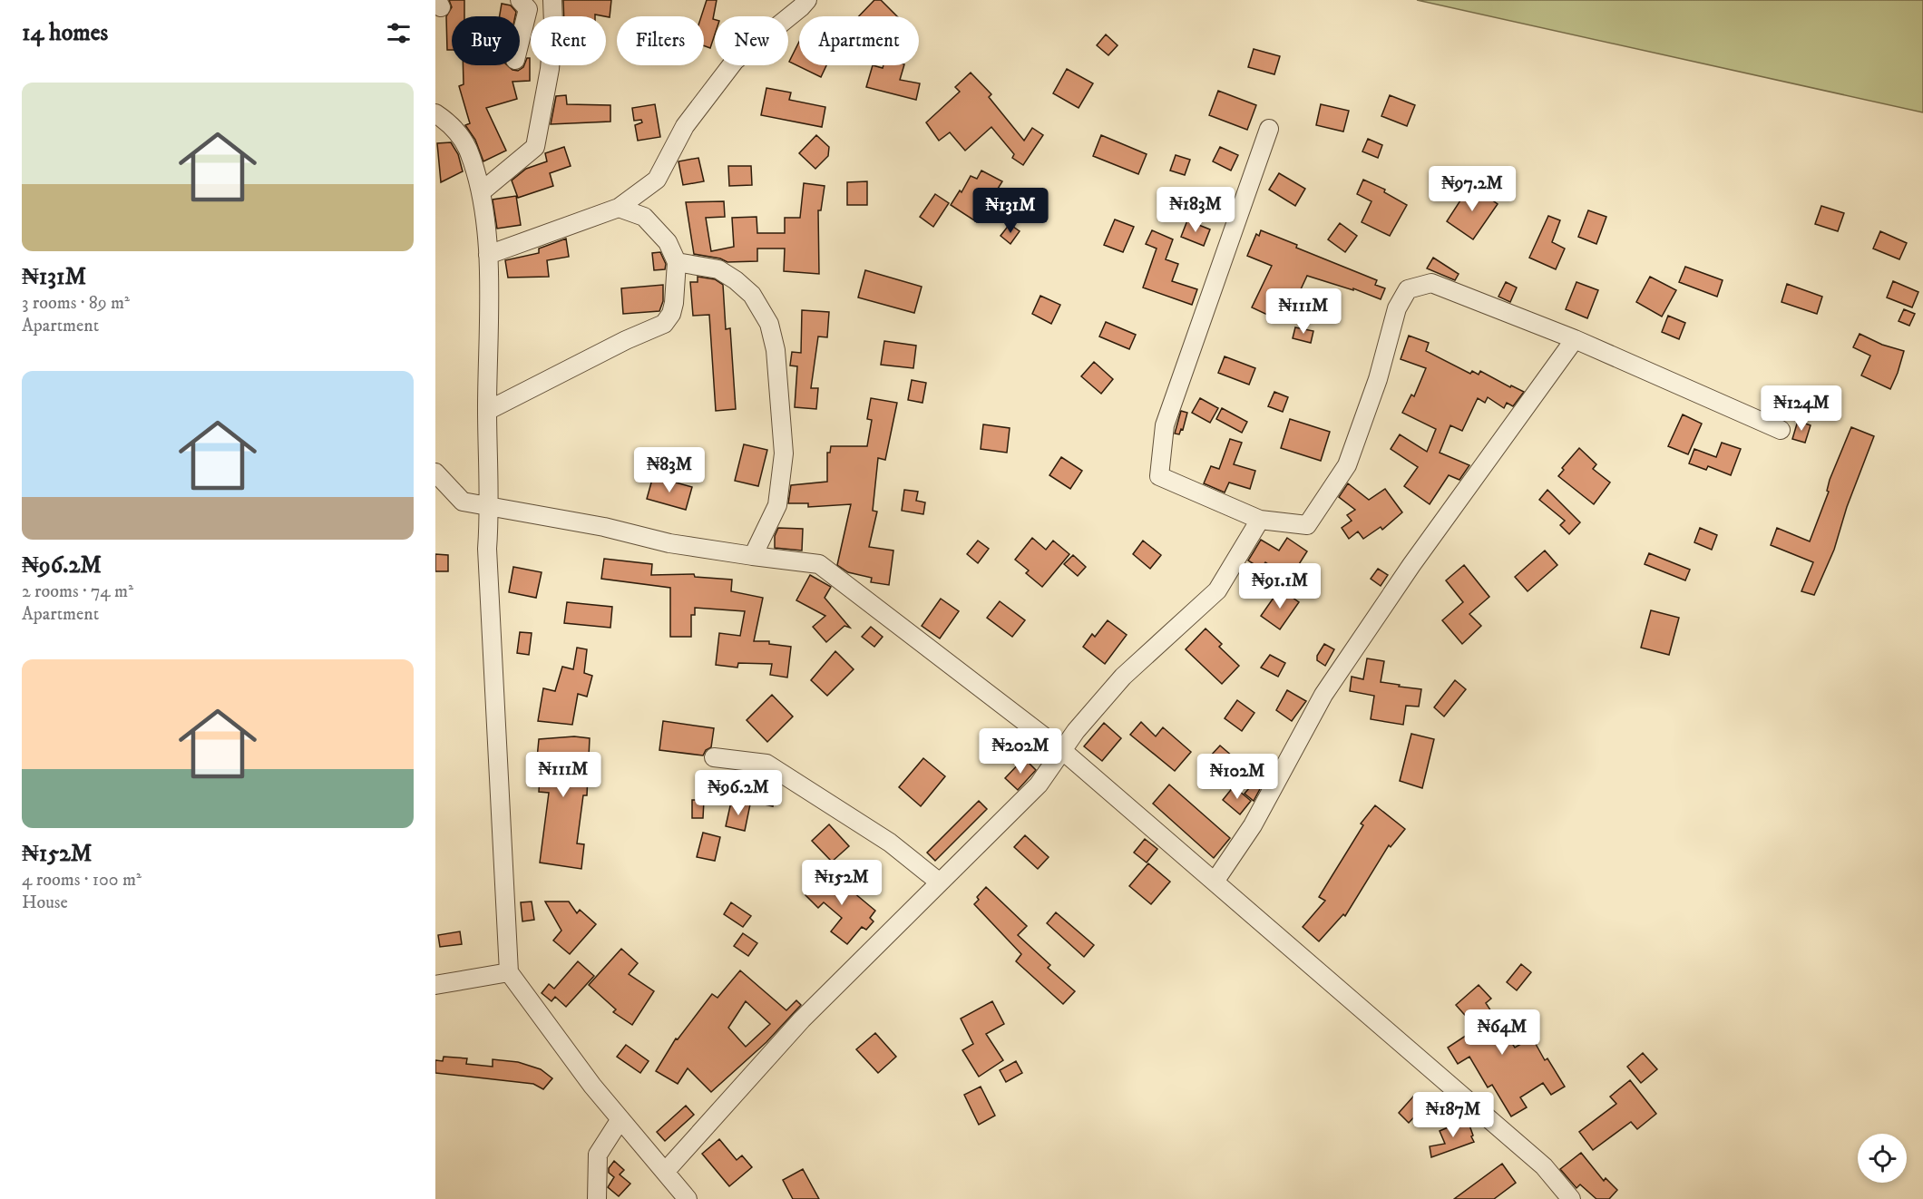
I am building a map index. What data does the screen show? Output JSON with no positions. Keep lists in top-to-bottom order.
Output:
{
  "page": {
    "heading": "14 homes",
    "chip": [
      "Buy",
      "Rent",
      "Filters",
      "New",
      "Apartment"
    ],
    "list": [
      {
        "name": "₦131M",
        "note": "3 rooms · 89 m² · Apartment"
      },
      {
        "name": "₦96.2M",
        "note": "2 rooms · 74 m² · Apartment"
      },
      {
        "name": "₦152M",
        "note": "4 rooms · 100 m² · House"
      }
    ],
    "price": [
      "₦97.2M",
      "₦183M",
      "₦131M",
      "₦111M",
      "₦124M",
      "₦83M",
      "₦91.1M",
      "₦202M",
      "₦111M",
      "₦102M",
      "₦96.2M",
      "₦152M",
      "₦64M",
      "₦187M"
    ]
  }
}
